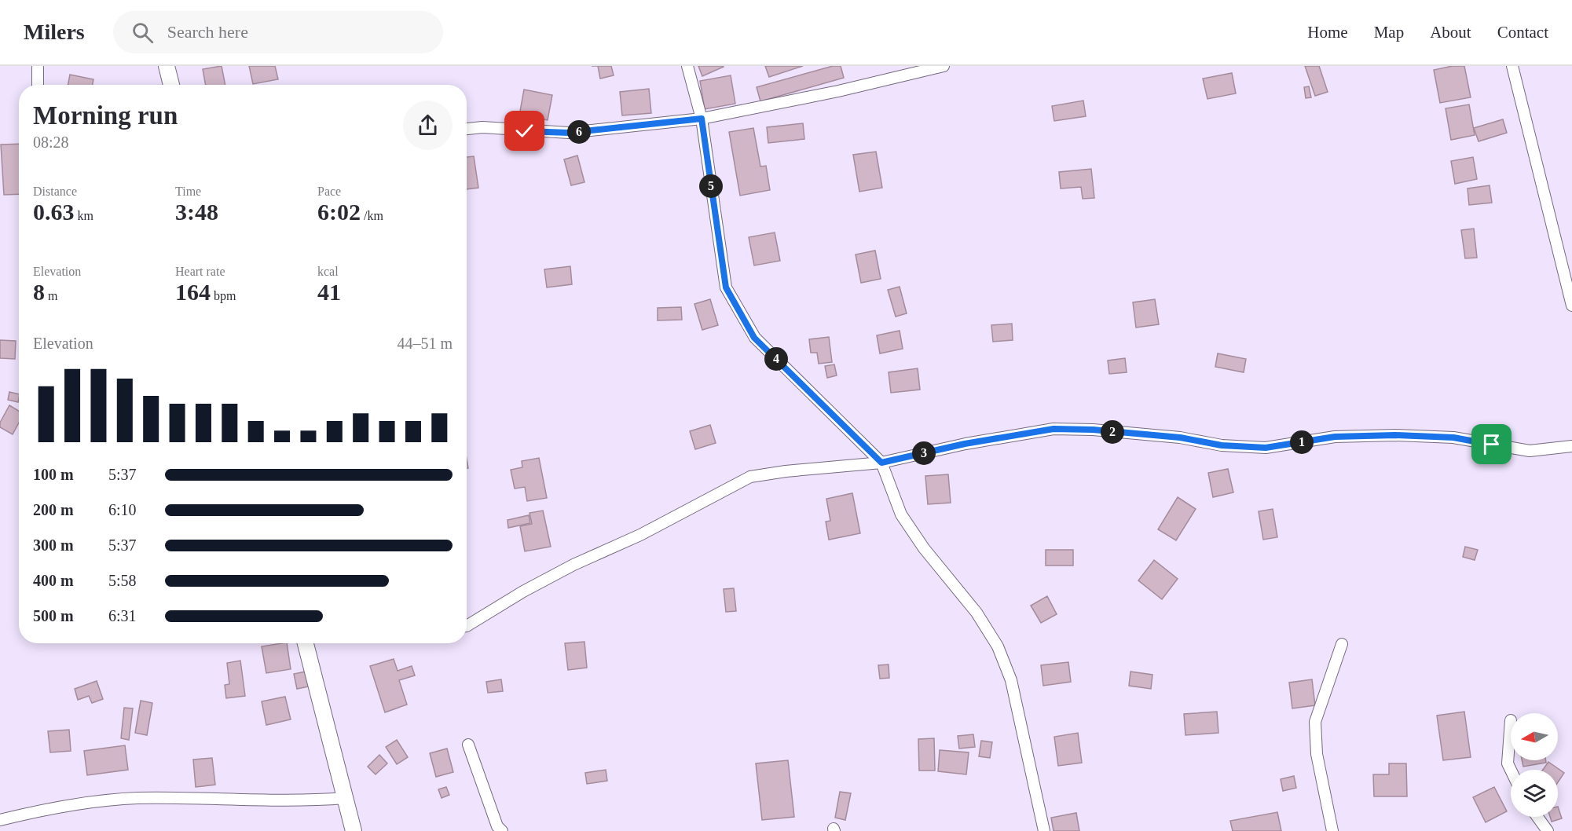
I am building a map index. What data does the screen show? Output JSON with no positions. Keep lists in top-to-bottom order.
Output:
{
  "north": "left",
  "page": {
    "header": "Milers",
    "search": "Search here",
    "nav": [
      "Home",
      "Map",
      "About",
      "Contact"
    ],
    "heading": ["Morning run", "08:28"],
    "pins": [
      "6",
      "5",
      "4",
      "2",
      "1",
      "3"
    ],
    "stats": [
      ["Distance", "0.63 km"],
      ["Time", "3:48"],
      ["Pace", "6:02 /km"],
      ["Elevation", "8 m"],
      ["Heart rate", "164 bpm"],
      ["kcal", "41"]
    ],
    "chart": ["Elevation", "44–51 m"],
    "list": [
      {
        "name": "100 m",
        "note": "5:37"
      },
      {
        "name": "200 m",
        "note": "6:10"
      },
      {
        "name": "300 m",
        "note": "5:37"
      },
      {
        "name": "400 m",
        "note": "5:58"
      },
      {
        "name": "500 m",
        "note": "6:31"
      }
    ]
  }
}
